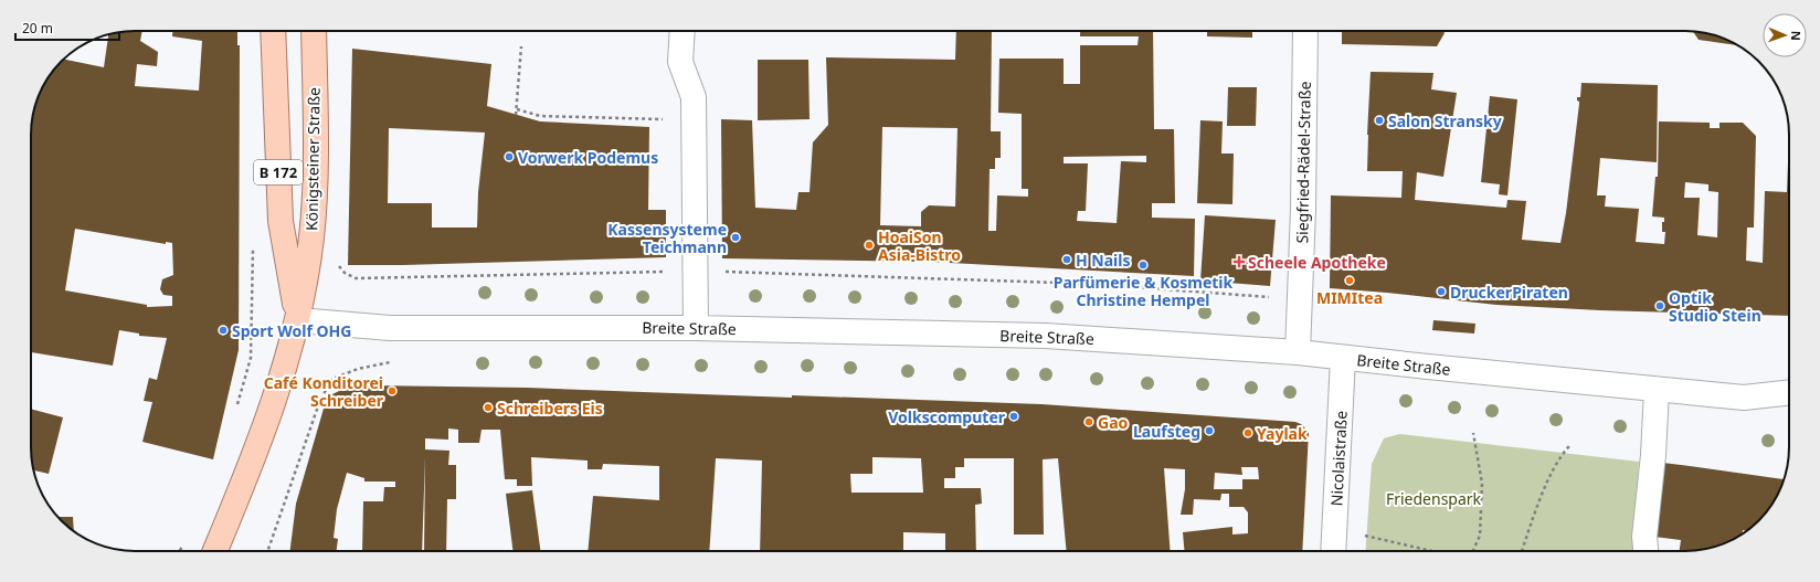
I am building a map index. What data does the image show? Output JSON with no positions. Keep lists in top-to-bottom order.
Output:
{
  "streets": {
    "main road": ["Königsteiner Straße", "B 172"],
    "street": ["Siegfried-Rädel-Straße", "Breite Straße", "Nicolaistraße"]
  },
  "crossings": [
    ["Königsteiner Straße", "Breite Straße"],
    ["Siegfried-Rädel-Straße", "Breite Straße"],
    ["Breite Straße", "Nicolaistraße"]
  ],
  "parks": ["Friedenspark"],
  "places": {
    "other": [
      "Salon Stransky",
      "Vorwerk Podemus",
      "Kassensysteme Teichmann",
      "HoaiSon Asia-Bistro",
      "H Nails",
      "Parfümerie & Kosmetik Christine Hempel",
      "MIMItea",
      "DruckerPiraten",
      "Optik Studio Stein",
      "Sport Wolf OHG",
      "Café Konditorei Schreiber",
      "Schreibers Eis",
      "Volkscomputer",
      "Gao",
      "Laufsteg",
      "Yaylak"
    ],
    "health": ["Scheele Apotheke"]
  },
  "scale_bar": "20 m",
  "north": "right"
}
